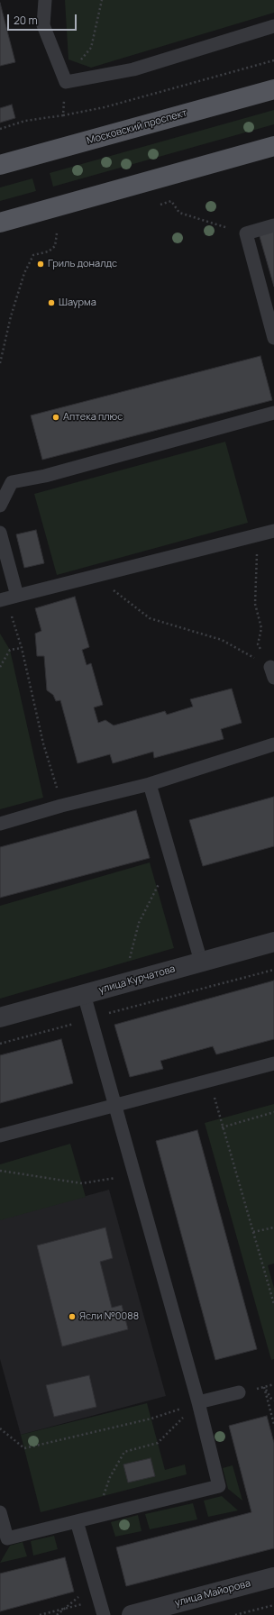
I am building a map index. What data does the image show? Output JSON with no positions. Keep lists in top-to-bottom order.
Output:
{
  "streets": {
    "main road": ["Московский проспект"],
    "street": ["улица Курчатова", "улица Майорова"]
  },
  "places": [
    "Гриль доналдс",
    "Шаурма",
    "Аптека плюс",
    "Ясли №0088"
  ],
  "scale_bar": "20 m"
}
